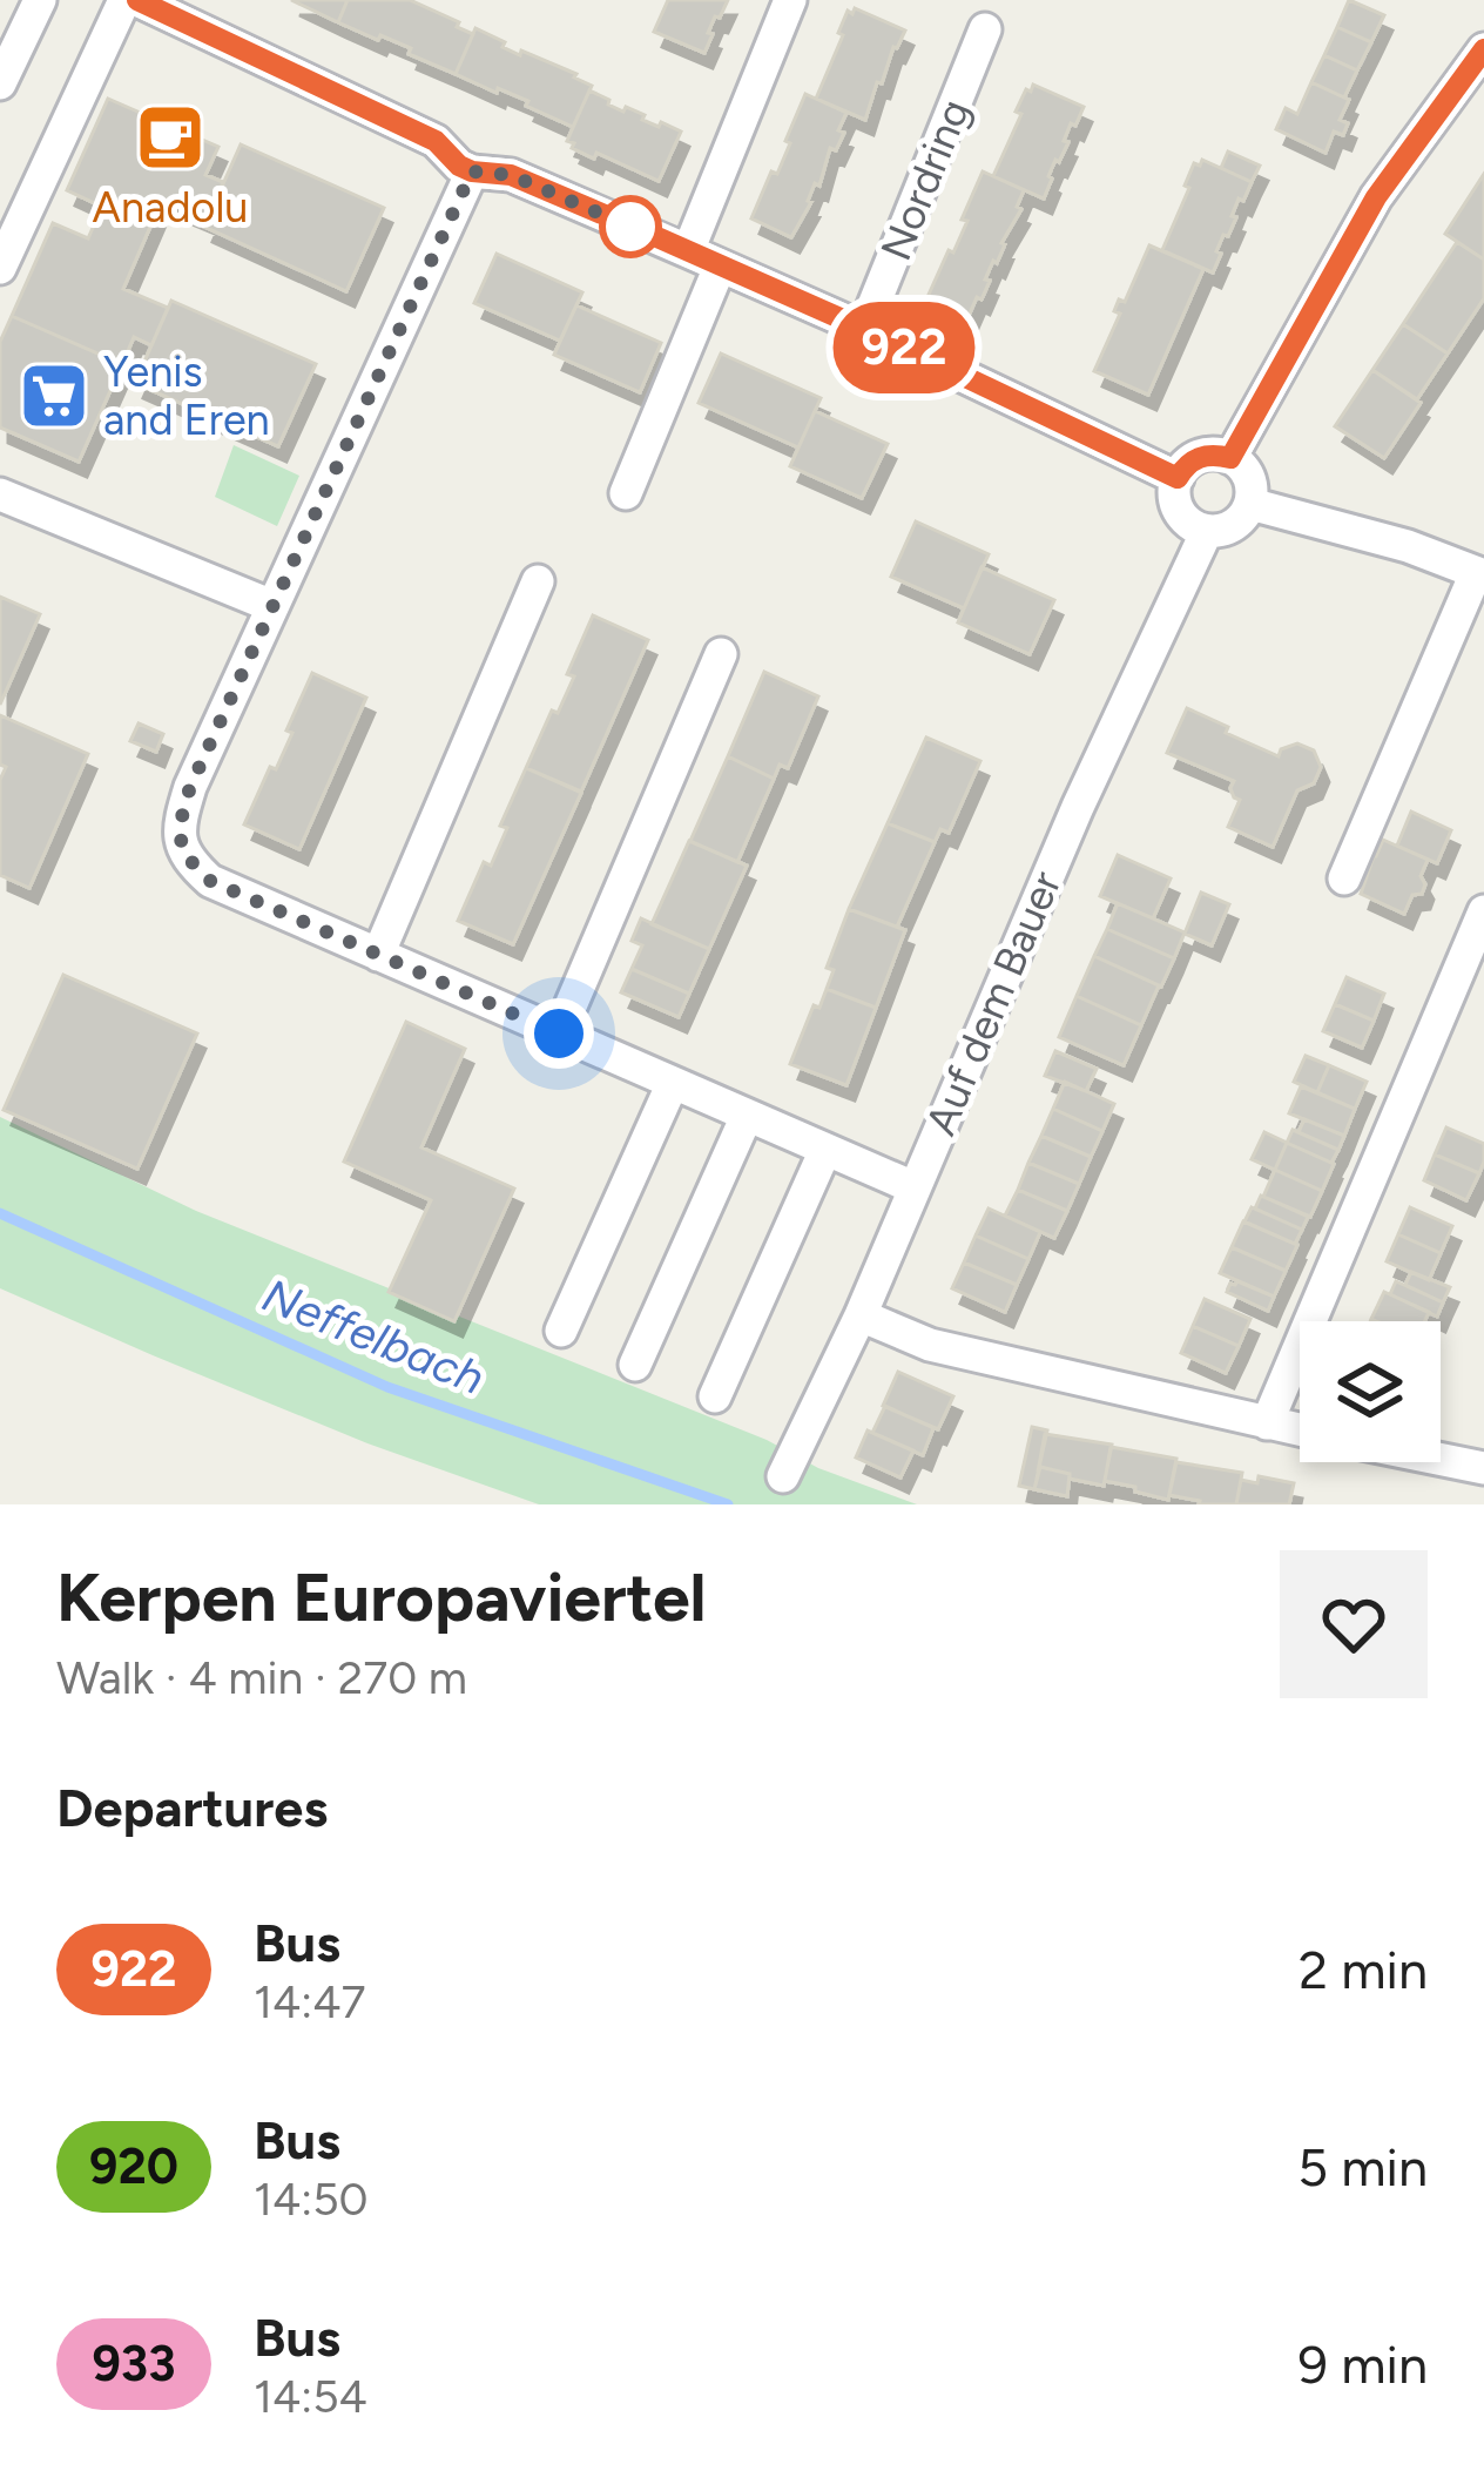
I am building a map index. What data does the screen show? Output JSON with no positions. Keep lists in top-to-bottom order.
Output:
{
  "streets": {
    "street": ["Nordring", "Auf dem Bauer"]
  },
  "water": ["Neffelbach"],
  "places": {
    "cafe": ["Anadolu"],
    "supermarket": ["Yenis and Eren"]
  },
  "lines": ["bus line 922"],
  "page": {
    "on_map": "922",
    "heading": [
      ["Kerpen Europaviertel", "Walk · 4 min · 270 m"],
      "Departures"
    ],
    "list": [
      {
        "mark": "922",
        "name": "Bus",
        "note": "14:47",
        "value": "2 min"
      },
      {
        "mark": "920",
        "name": "Bus",
        "note": "14:50",
        "value": "5 min"
      },
      {
        "mark": "933",
        "name": "Bus",
        "note": "14:54",
        "value": "9 min"
      }
    ]
  }
}
